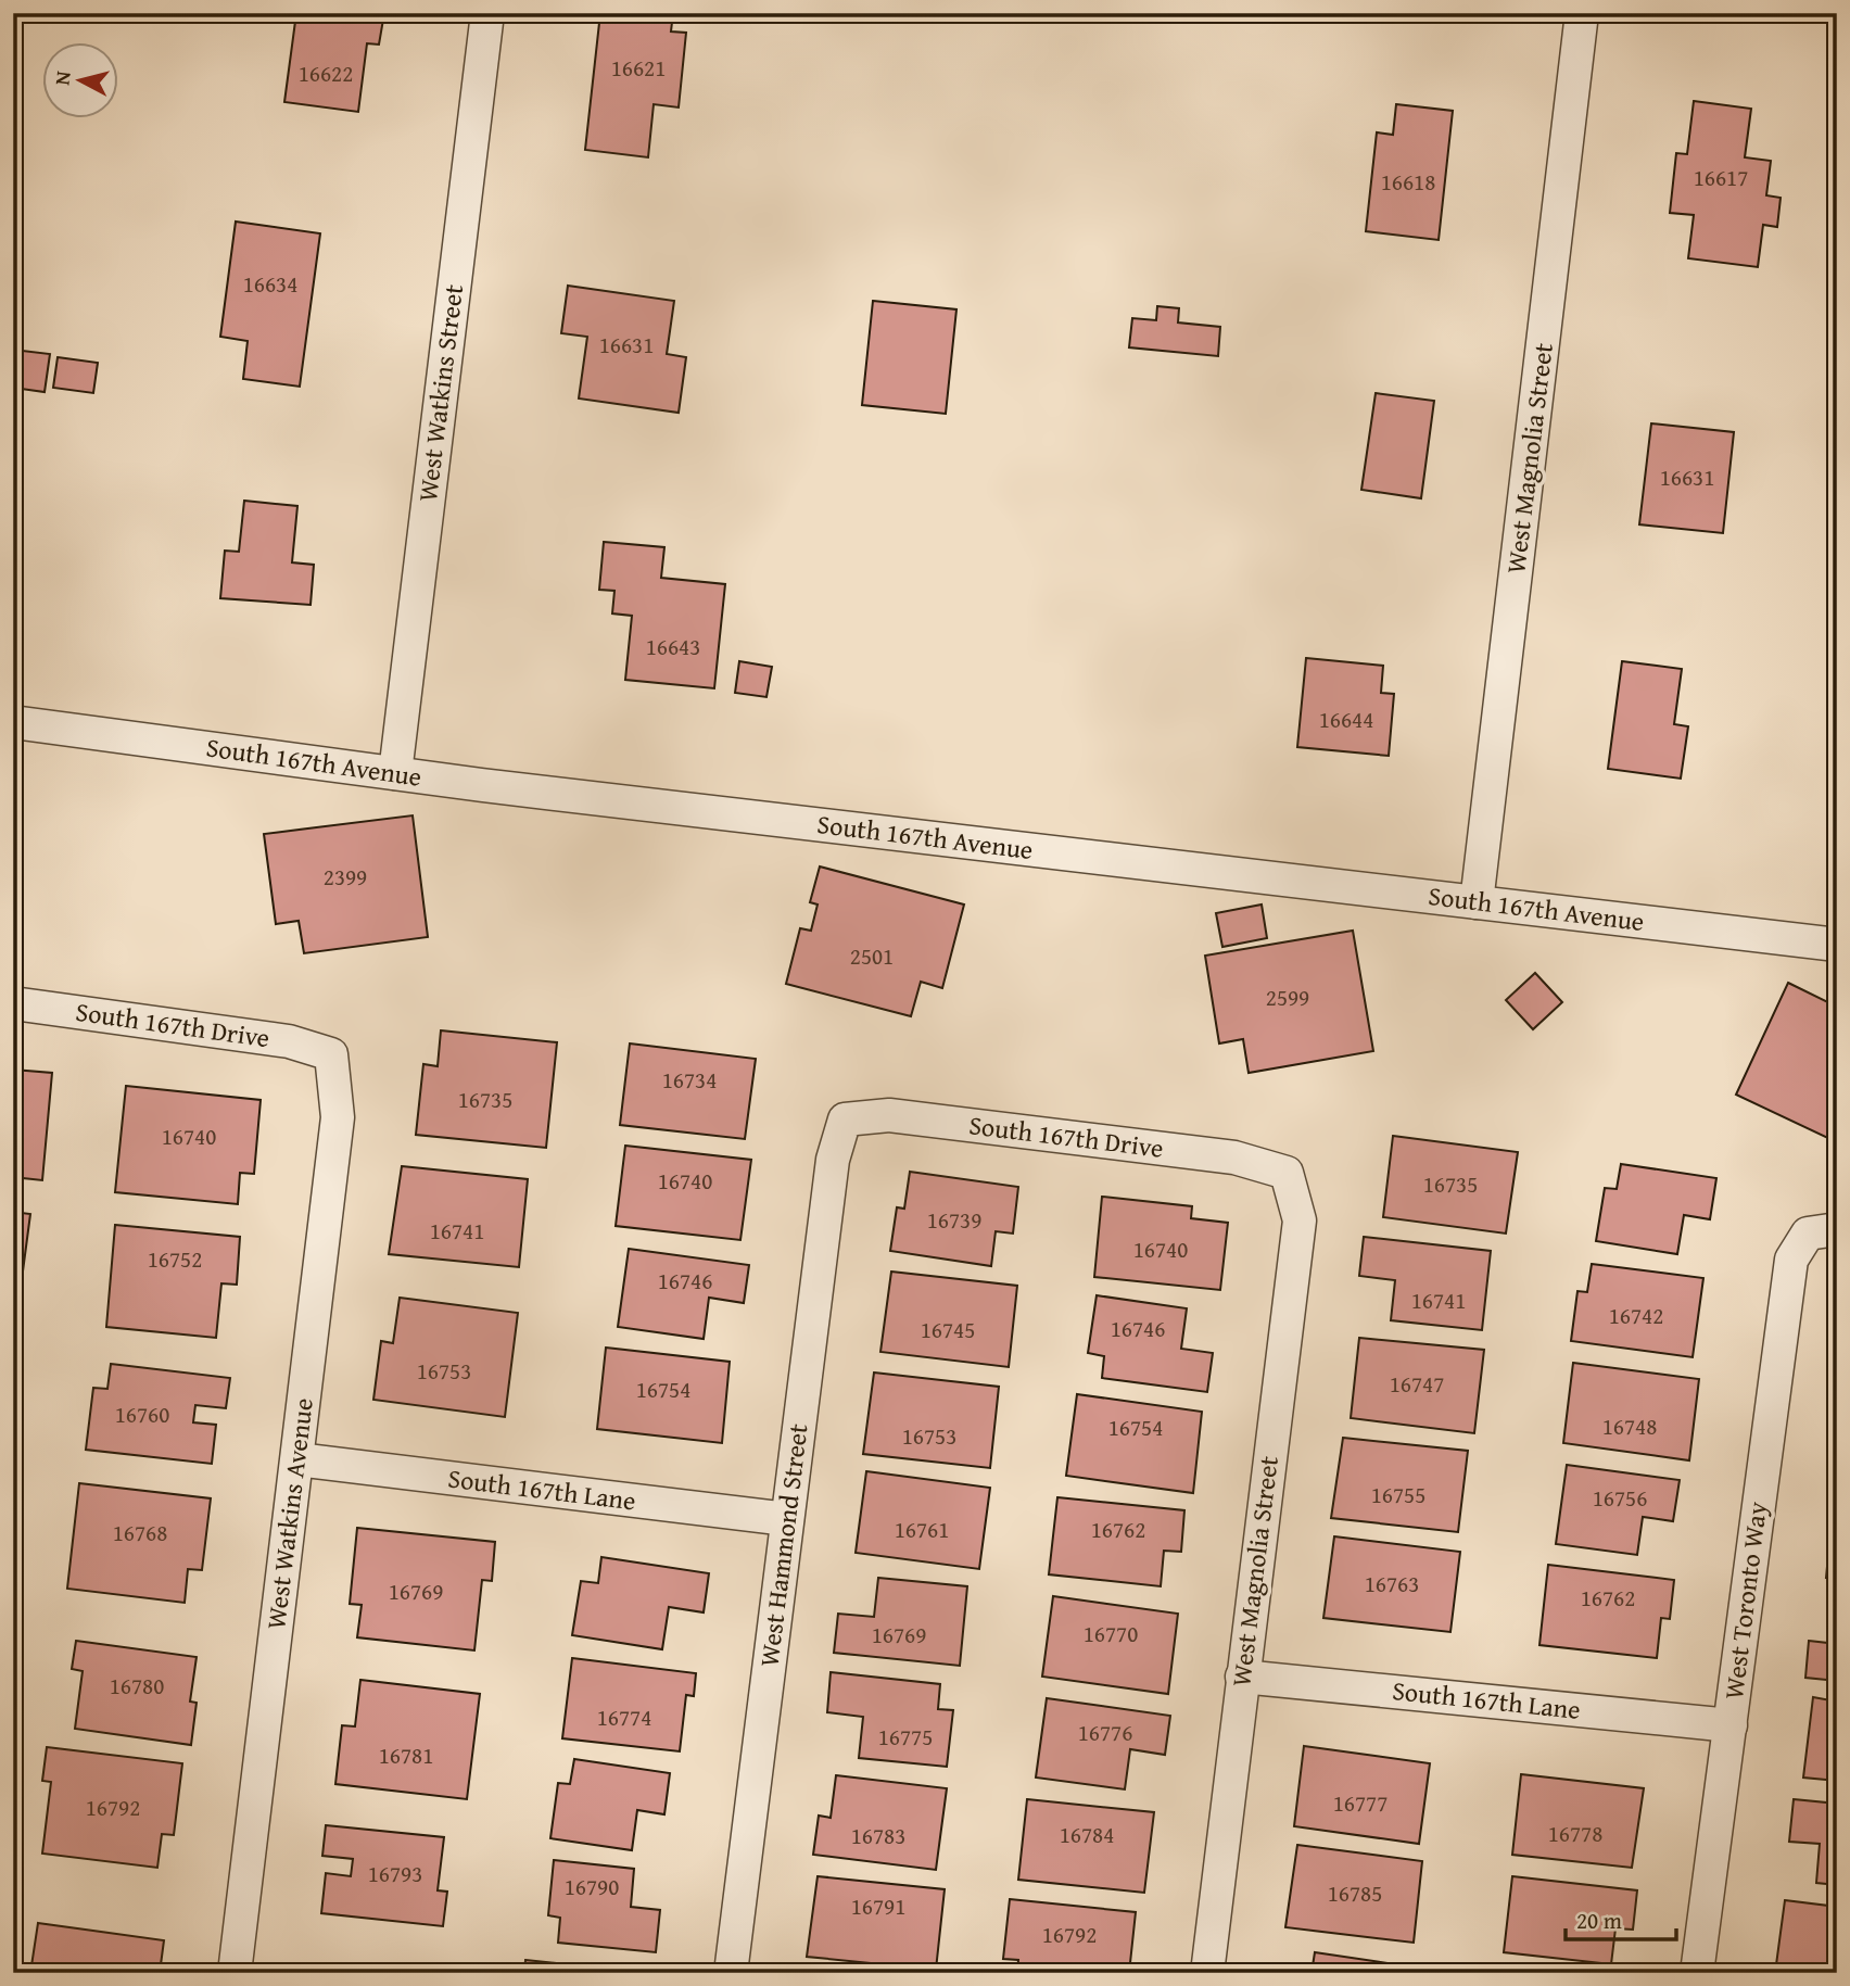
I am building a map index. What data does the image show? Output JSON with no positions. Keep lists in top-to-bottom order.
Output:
{
  "streets": {
    "street": [
      "West Watkins Street",
      "West Magnolia Street",
      "South 167th Avenue",
      "South 167th Drive",
      "South 167th Lane",
      "West Watkins Avenue",
      "West Hammond Street",
      "West Toronto Way"
    ]
  },
  "crossings": [
    ["West Watkins Street", "South 167th Avenue"],
    ["West Magnolia Street", "South 167th Avenue"],
    ["West Magnolia Street", "South 167th Drive"],
    ["West Magnolia Street", "South 167th Lane"],
    ["South 167th Drive", "West Watkins Avenue"],
    ["South 167th Drive", "West Hammond Street"],
    ["South 167th Lane", "West Watkins Avenue"],
    ["South 167th Lane", "West Hammond Street"],
    ["South 167th Lane", "West Toronto Way"]
  ],
  "house_numbers": [
    "16621",
    "16622",
    "16617",
    "16618",
    "16634",
    "16631",
    "16631",
    "16643",
    "16644",
    "2399",
    "2501",
    "2599",
    "16734",
    "16735",
    "16740",
    "16740",
    "16735",
    "16739",
    "16741",
    "16740",
    "16752",
    "16746",
    "16741",
    "16742",
    "16746",
    "16745",
    "16753",
    "16747",
    "16754",
    "16760",
    "16748",
    "16754",
    "16753",
    "16755",
    "16756",
    "16761",
    "16762",
    "16768",
    "16763",
    "16769",
    "16762",
    "16770",
    "16769",
    "16780",
    "16774",
    "16776",
    "16775",
    "16781",
    "16777",
    "16792",
    "16778",
    "16784",
    "16783",
    "16793",
    "16790",
    "16785",
    "16791",
    "16792"
  ],
  "scale_bar": "20 m",
  "north": "left"
}
